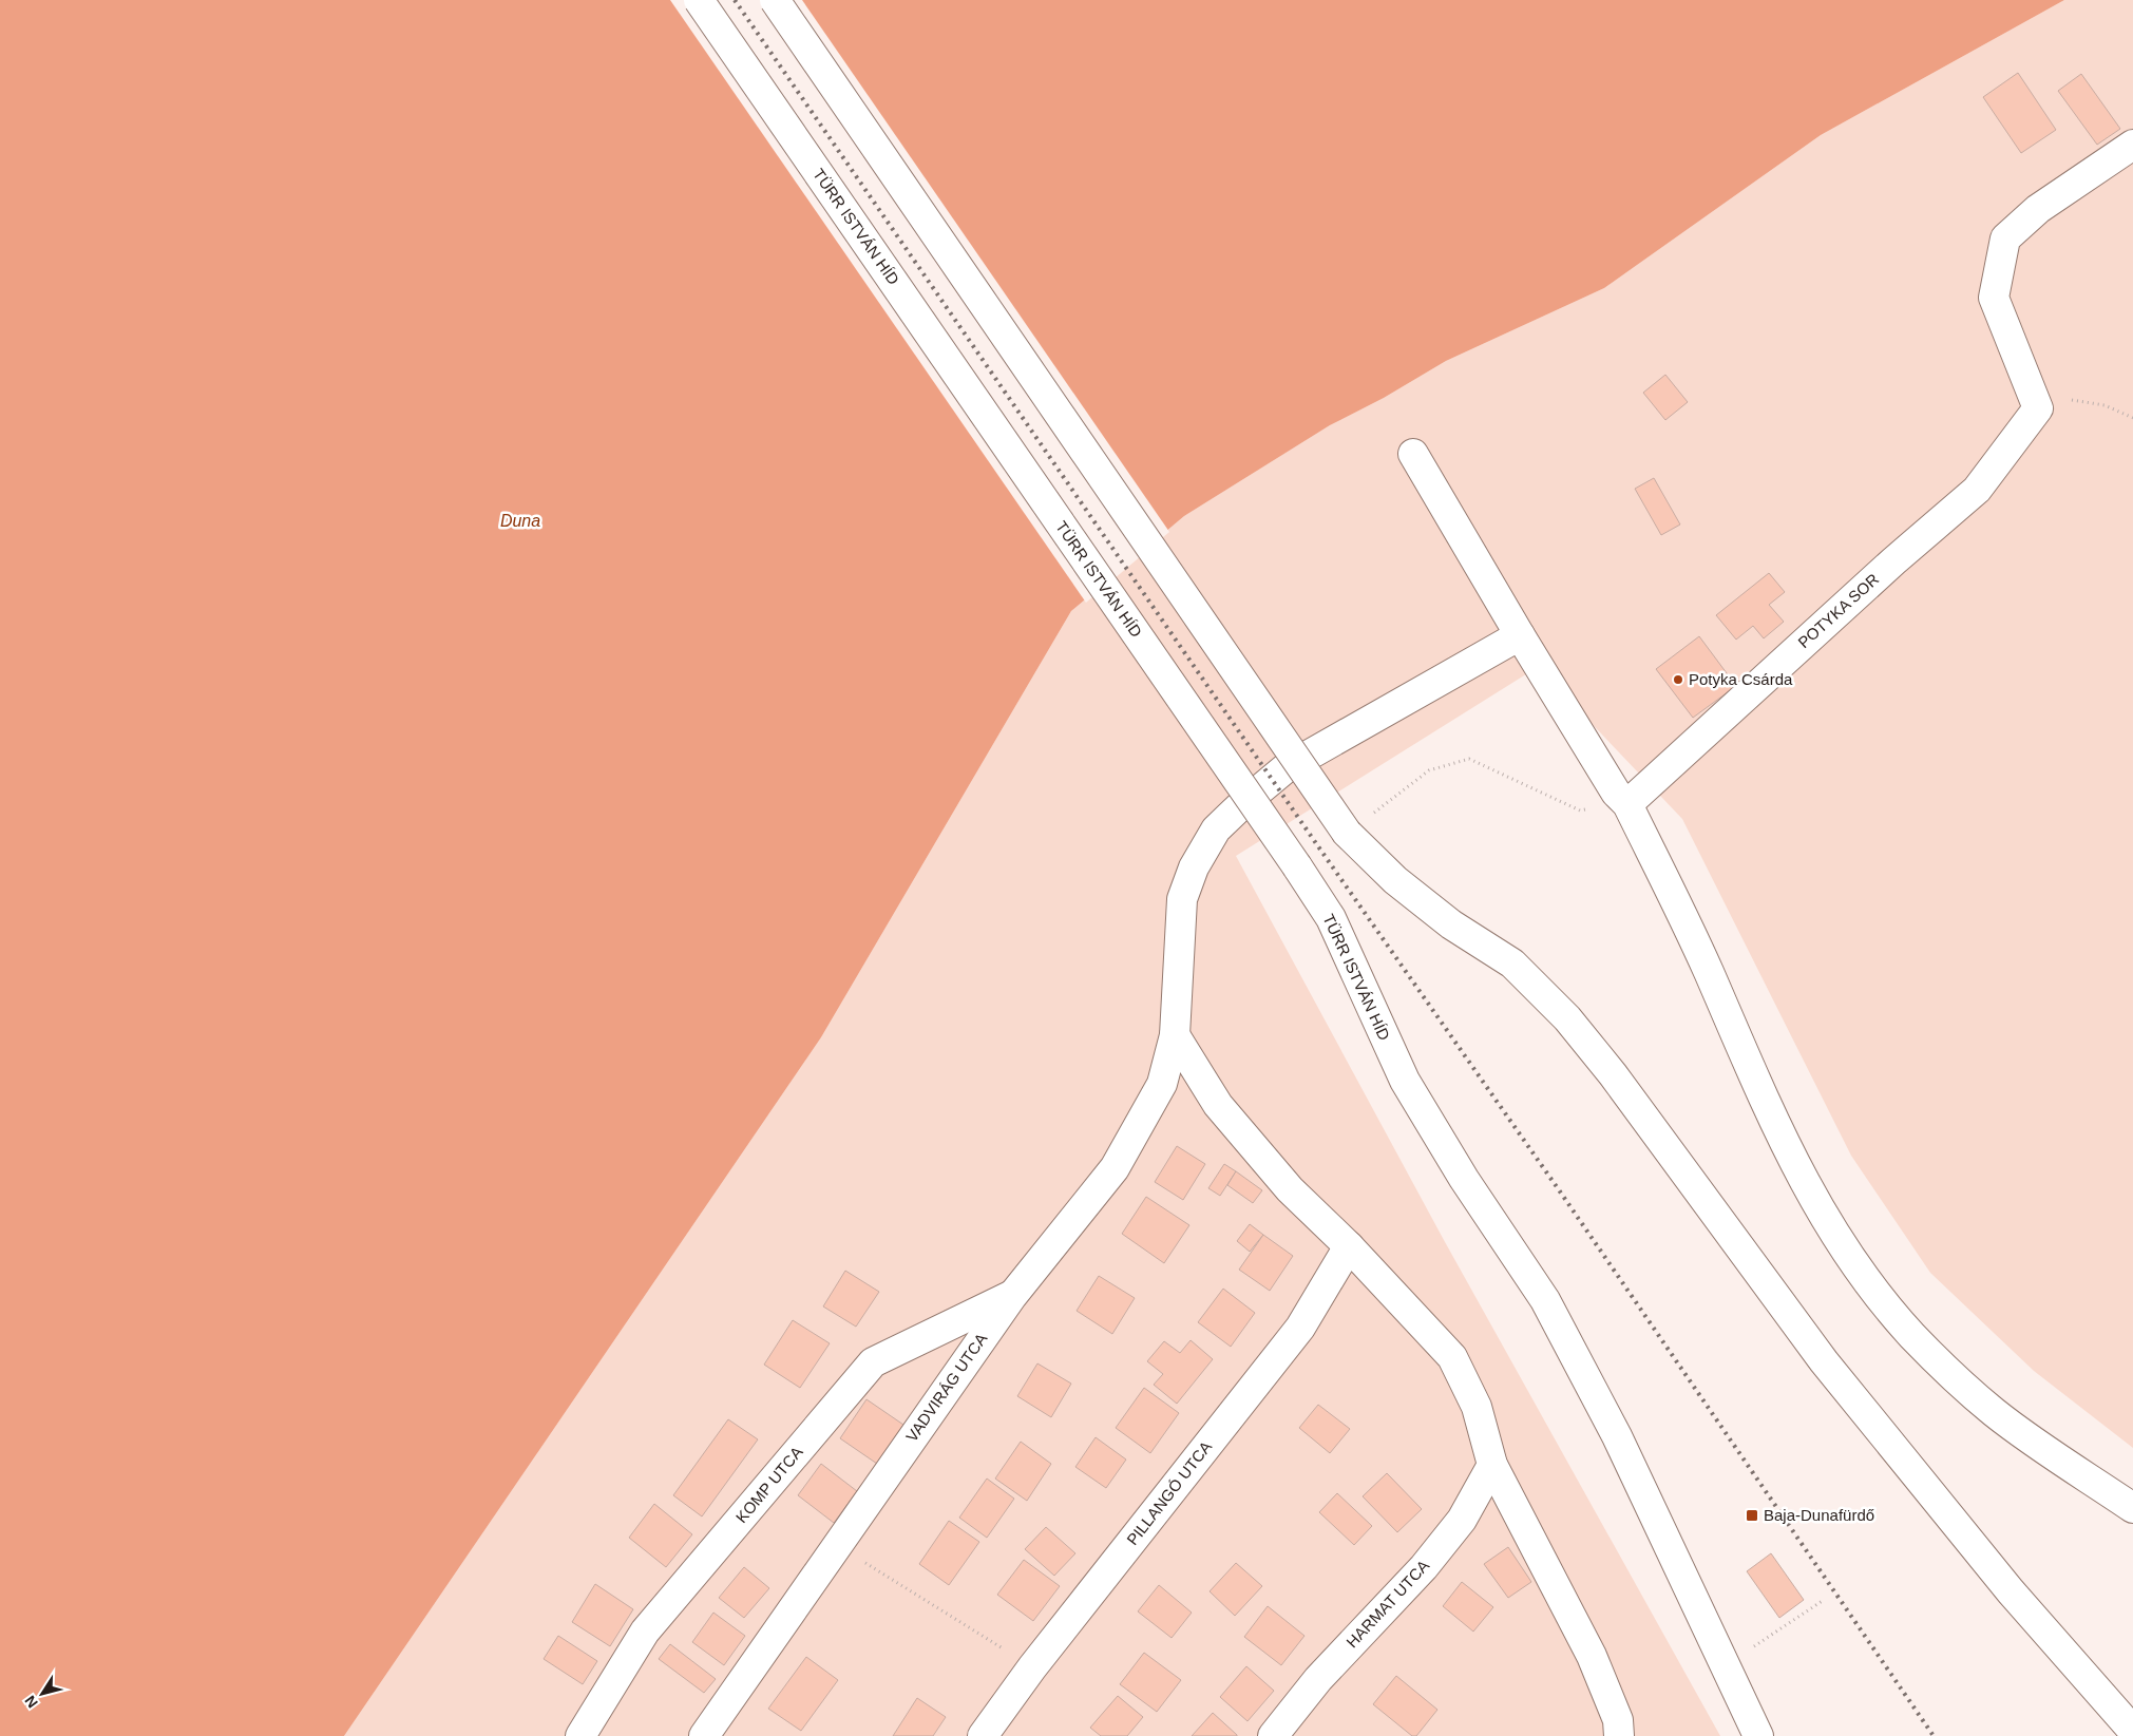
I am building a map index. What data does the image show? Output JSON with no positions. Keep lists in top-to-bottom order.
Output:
{
  "streets": {
    "street": [
      "TÜRR ISTVÁN HÍD",
      "POTYKA SOR",
      "VADVIRÁG UTCA",
      "KOMP UTCA",
      "PILLANGÓ UTCA",
      "HARMAT UTCA"
    ]
  },
  "crossings": [
    ["VADVIRÁG UTCA", "KOMP UTCA"]
  ],
  "water": ["Duna"],
  "places": {
    "other": ["Potyka Csárda"],
    "transit": ["Baja-Dunafürdő"]
  },
  "north": "bottom left"
}
